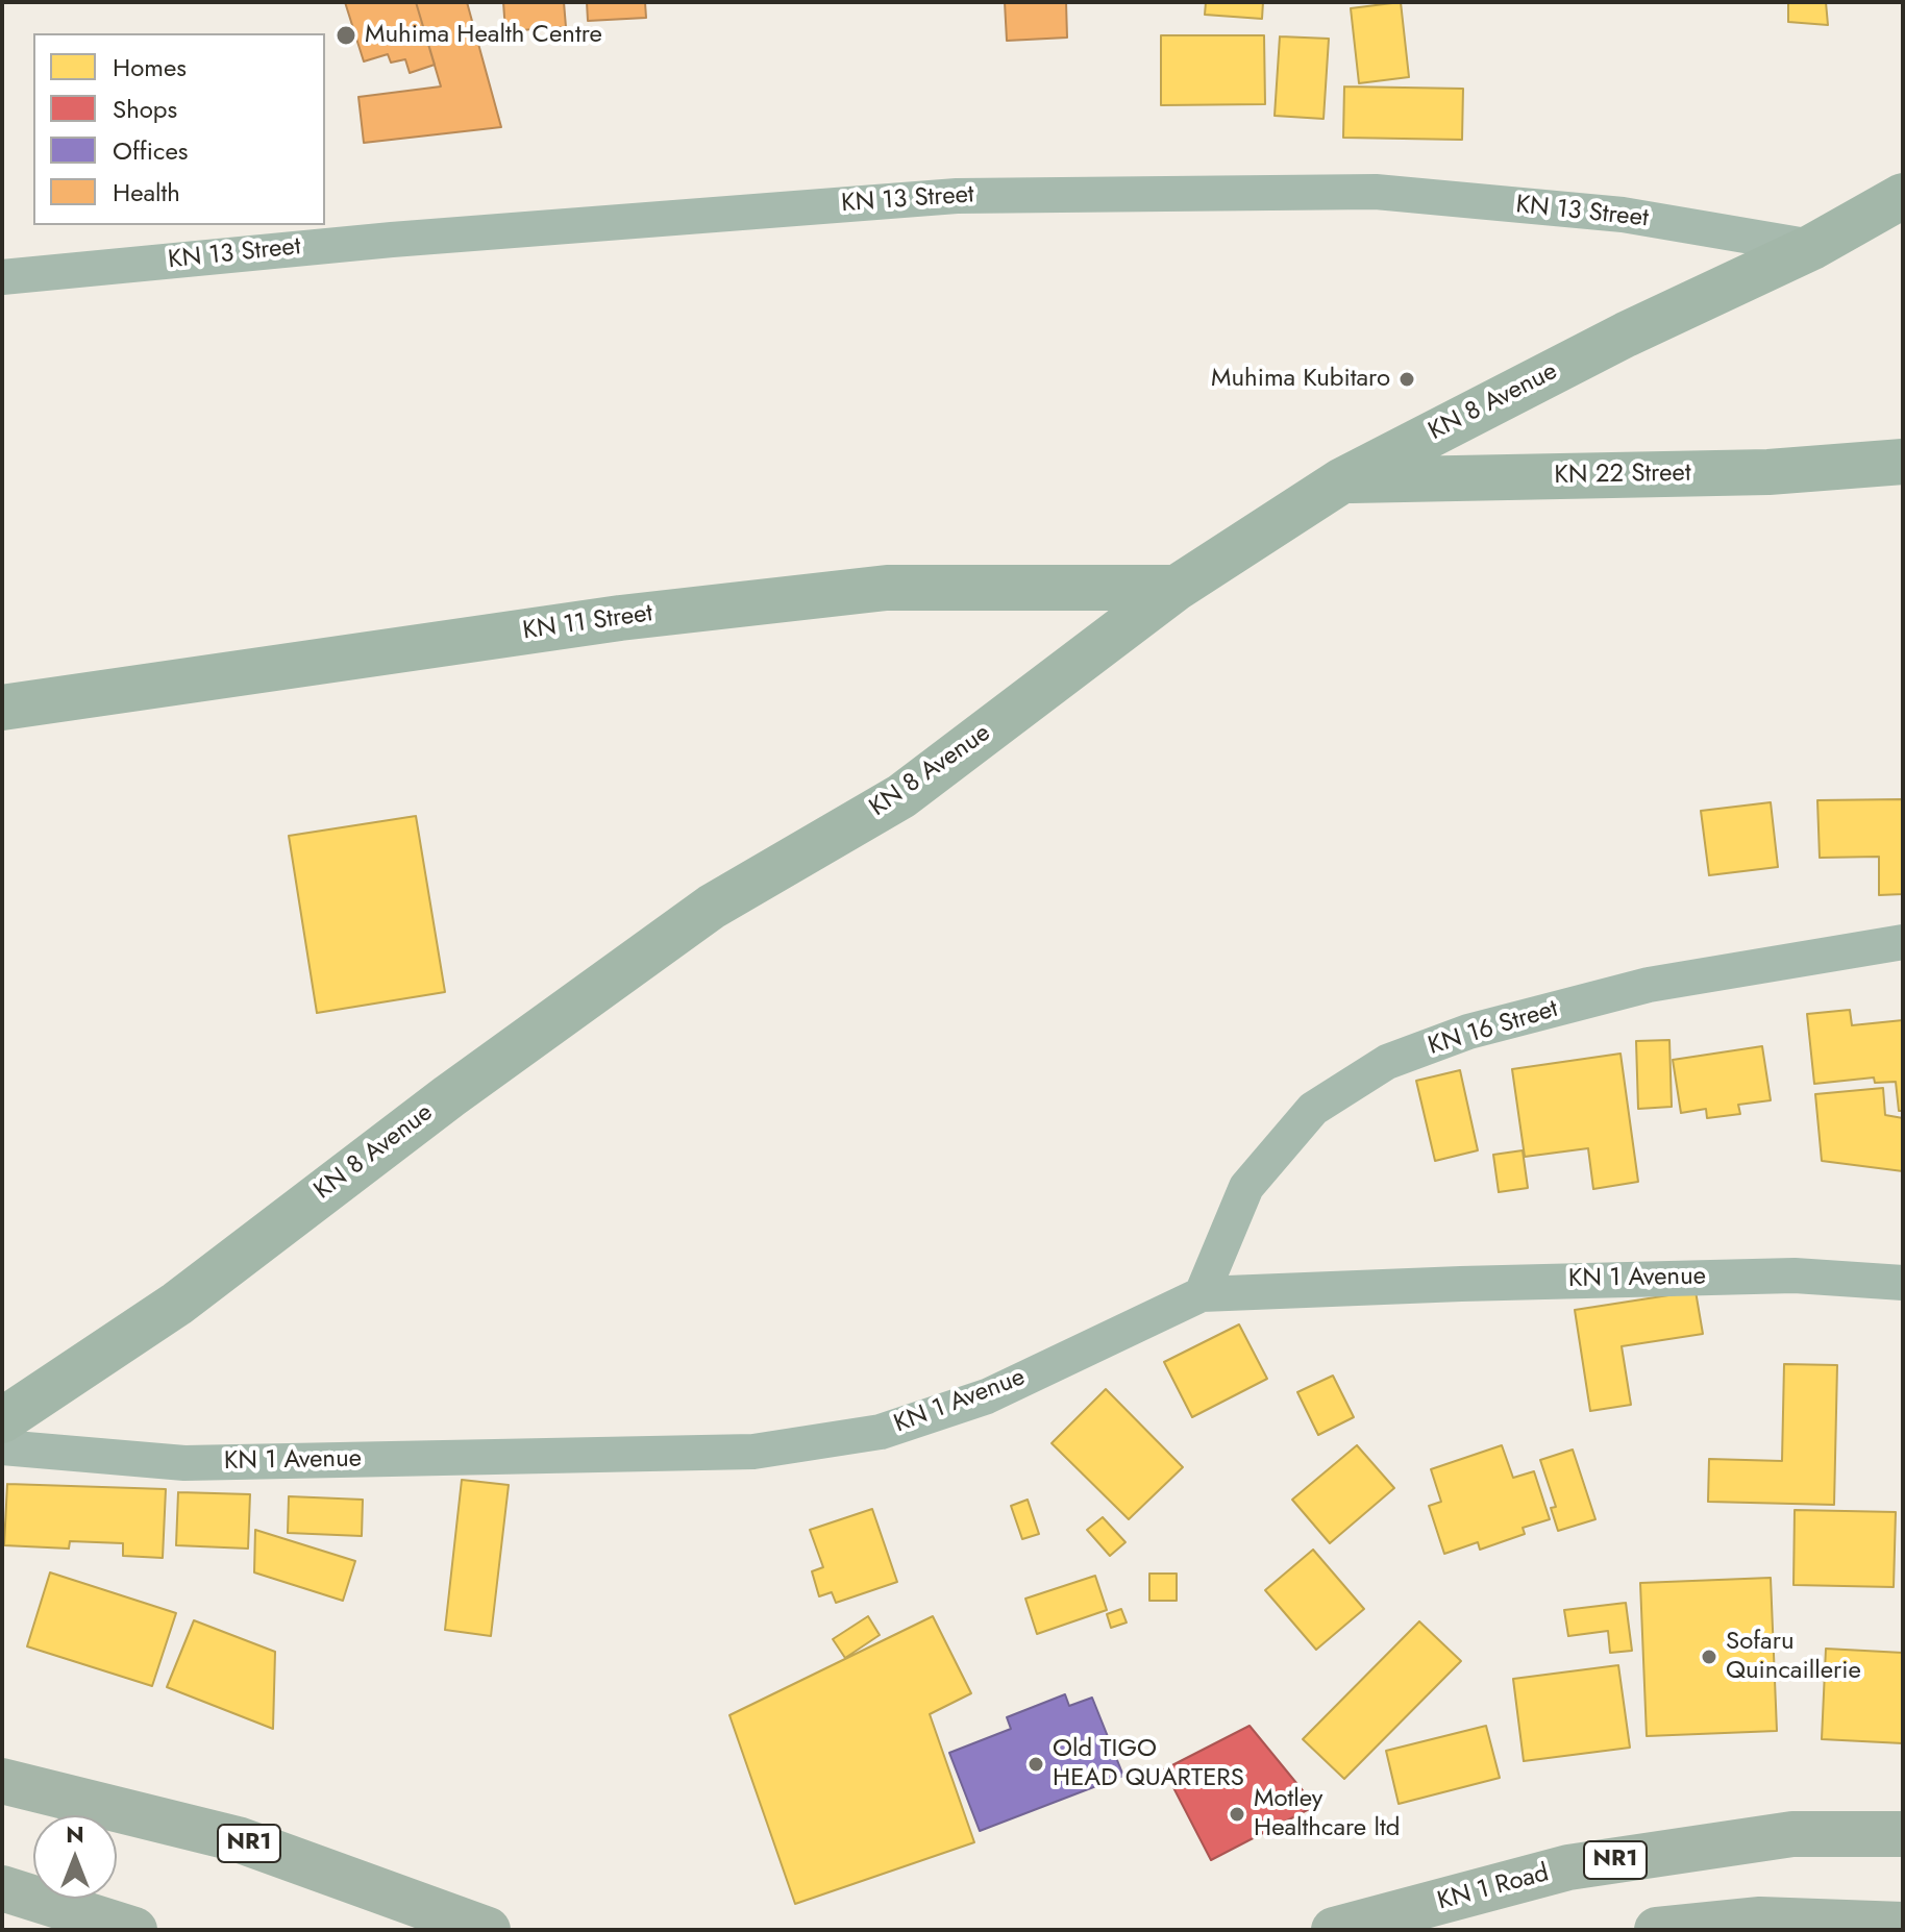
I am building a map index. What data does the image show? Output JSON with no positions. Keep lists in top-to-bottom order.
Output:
{
  "streets": {
    "highway": ["NR1", "KN 1 Road"],
    "main road": ["KN 8 Avenue", "KN 22 Street", "KN 11 Street"],
    "street": ["KN 13 Street", "KN 16 Street", "KN 1 Avenue"]
  },
  "crossings": [
    ["KN 13 Street", "KN 8 Avenue"],
    ["KN 8 Avenue", "KN 22 Street"],
    ["KN 8 Avenue", "KN 11 Street"],
    ["KN 16 Street", "KN 1 Avenue"]
  ],
  "places": [
    "Muhima Health Centre",
    "Muhima Kubitaro",
    "Sofaru Quincaillerie",
    "Old TIGO HEAD QUARTERS",
    "Motley Healthcare ltd"
  ],
  "legend": [
    "Homes",
    "Shops",
    "Offices",
    "Health"
  ],
  "north": "top"
}
